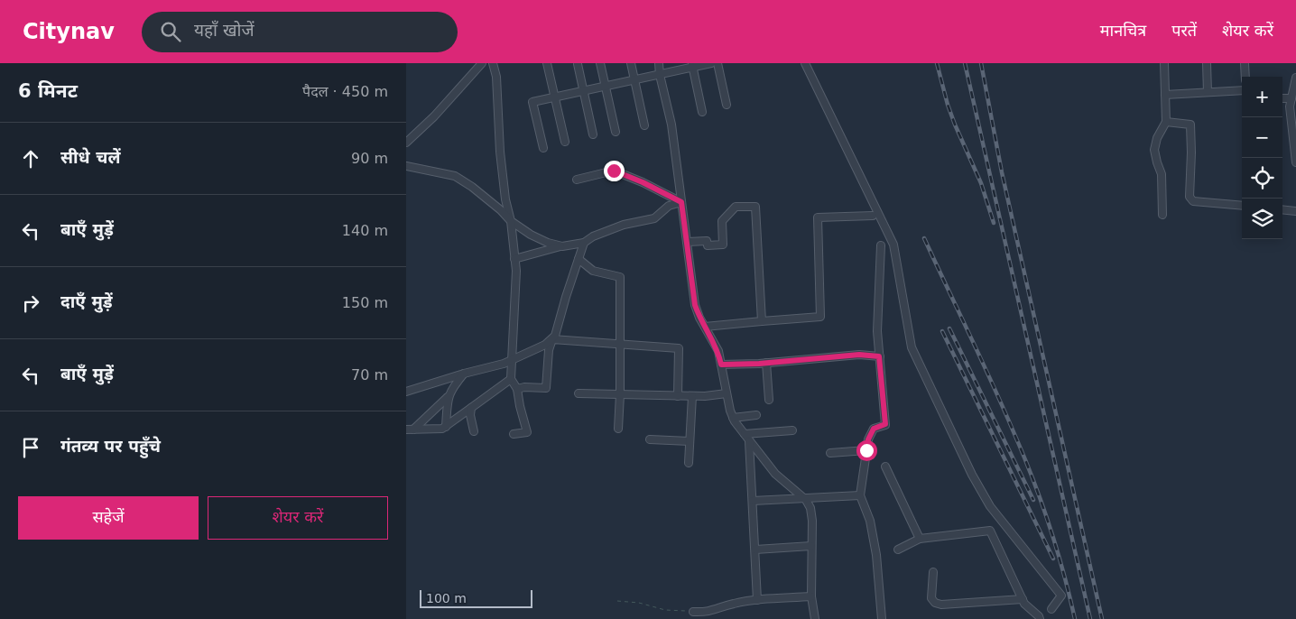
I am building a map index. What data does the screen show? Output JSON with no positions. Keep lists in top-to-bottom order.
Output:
{
  "scale_bar": "100 m",
  "page": {
    "header": "Citynav",
    "search": "यहाँ खोजें",
    "nav": ["मानचित्र", "परतें", "शेयर करें"],
    "heading": ["6 मिनट", "पैदल · 450 m"],
    "map_buttons": ["+", "−"],
    "list": [
      ["सीधे चलें", "90 m"],
      ["बाएँ मुड़ें", "140 m"],
      ["दाएँ मुड़ें", "150 m"],
      ["बाएँ मुड़ें", "70 m"],
      "गंतव्य पर पहुँचे"
    ],
    "buttons": ["सहेजें", "शेयर करें"],
    "scale": "100 m"
  }
}
